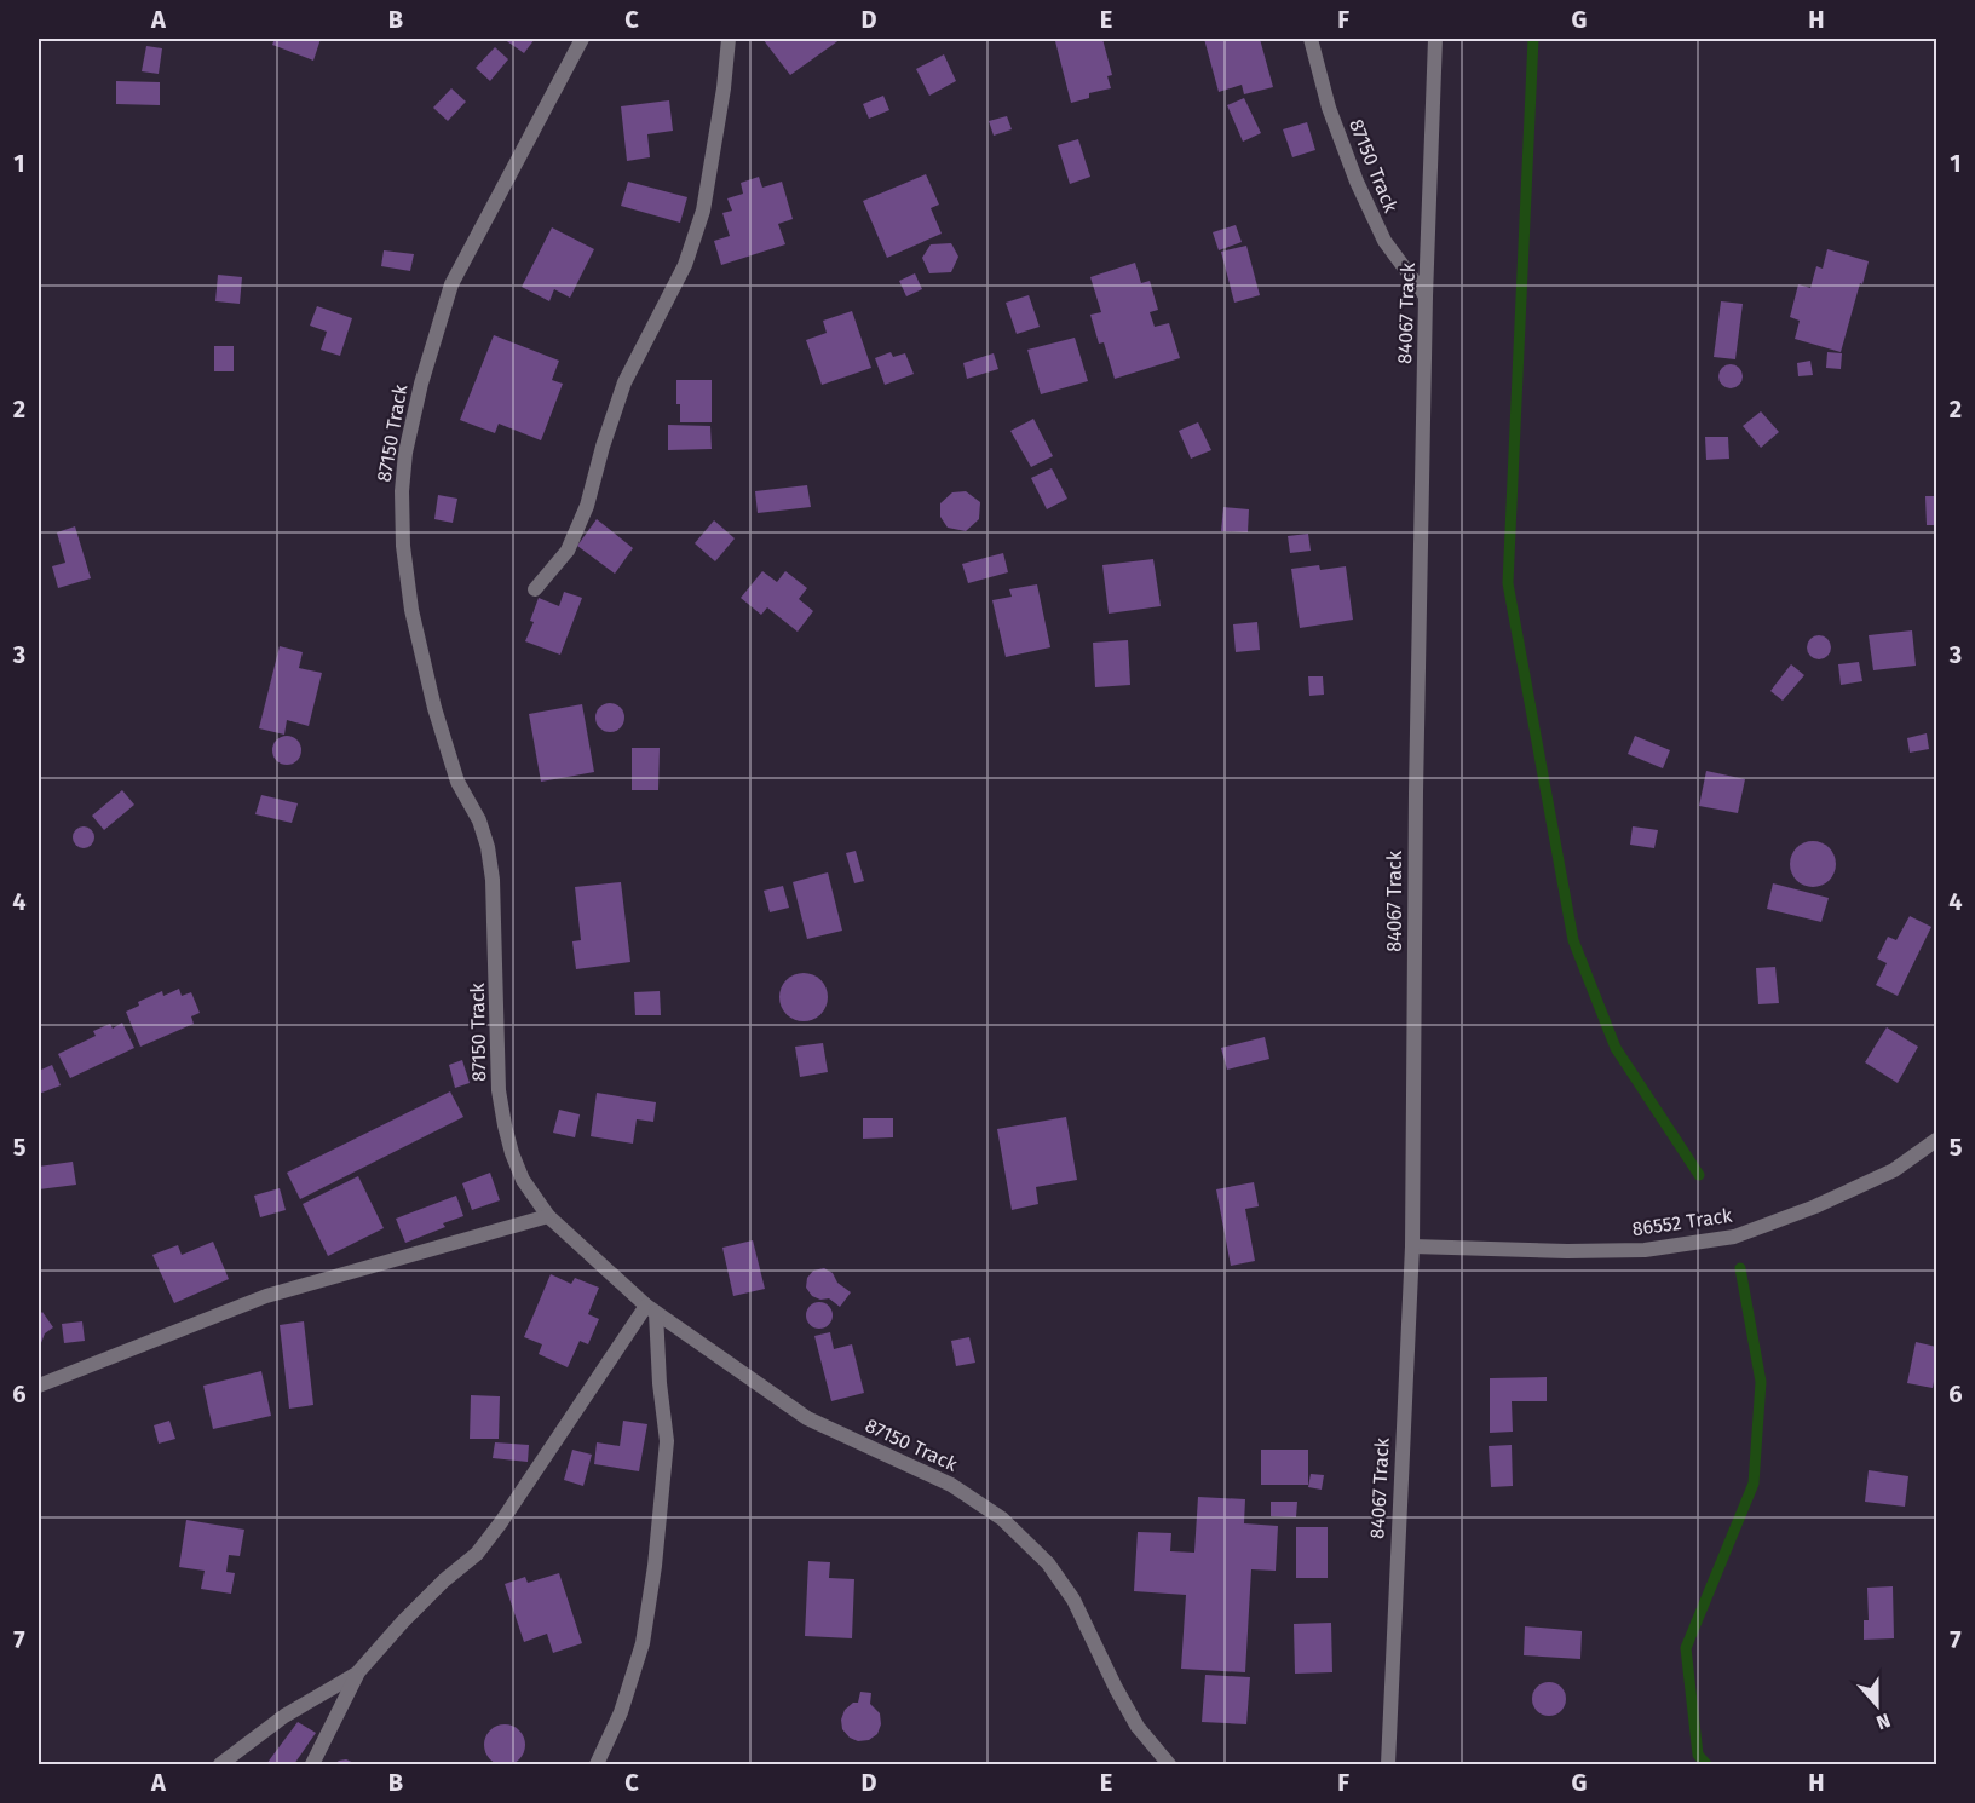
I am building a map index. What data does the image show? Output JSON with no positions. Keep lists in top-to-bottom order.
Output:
{
  "streets": {
    "street": ["87150 Track", "84067 Track", "86552 Track"]
  },
  "crossings": [
    ["87150 Track", "84067 Track"],
    ["84067 Track", "86552 Track"]
  ],
  "north": "bottom",
  "grid": {
    "columns": [
      "A",
      "B",
      "C",
      "D",
      "E",
      "F",
      "G",
      "H"
    ],
    "rows": [
      "1",
      "2",
      "3",
      "4",
      "5",
      "6",
      "7"
    ]
  }
}
